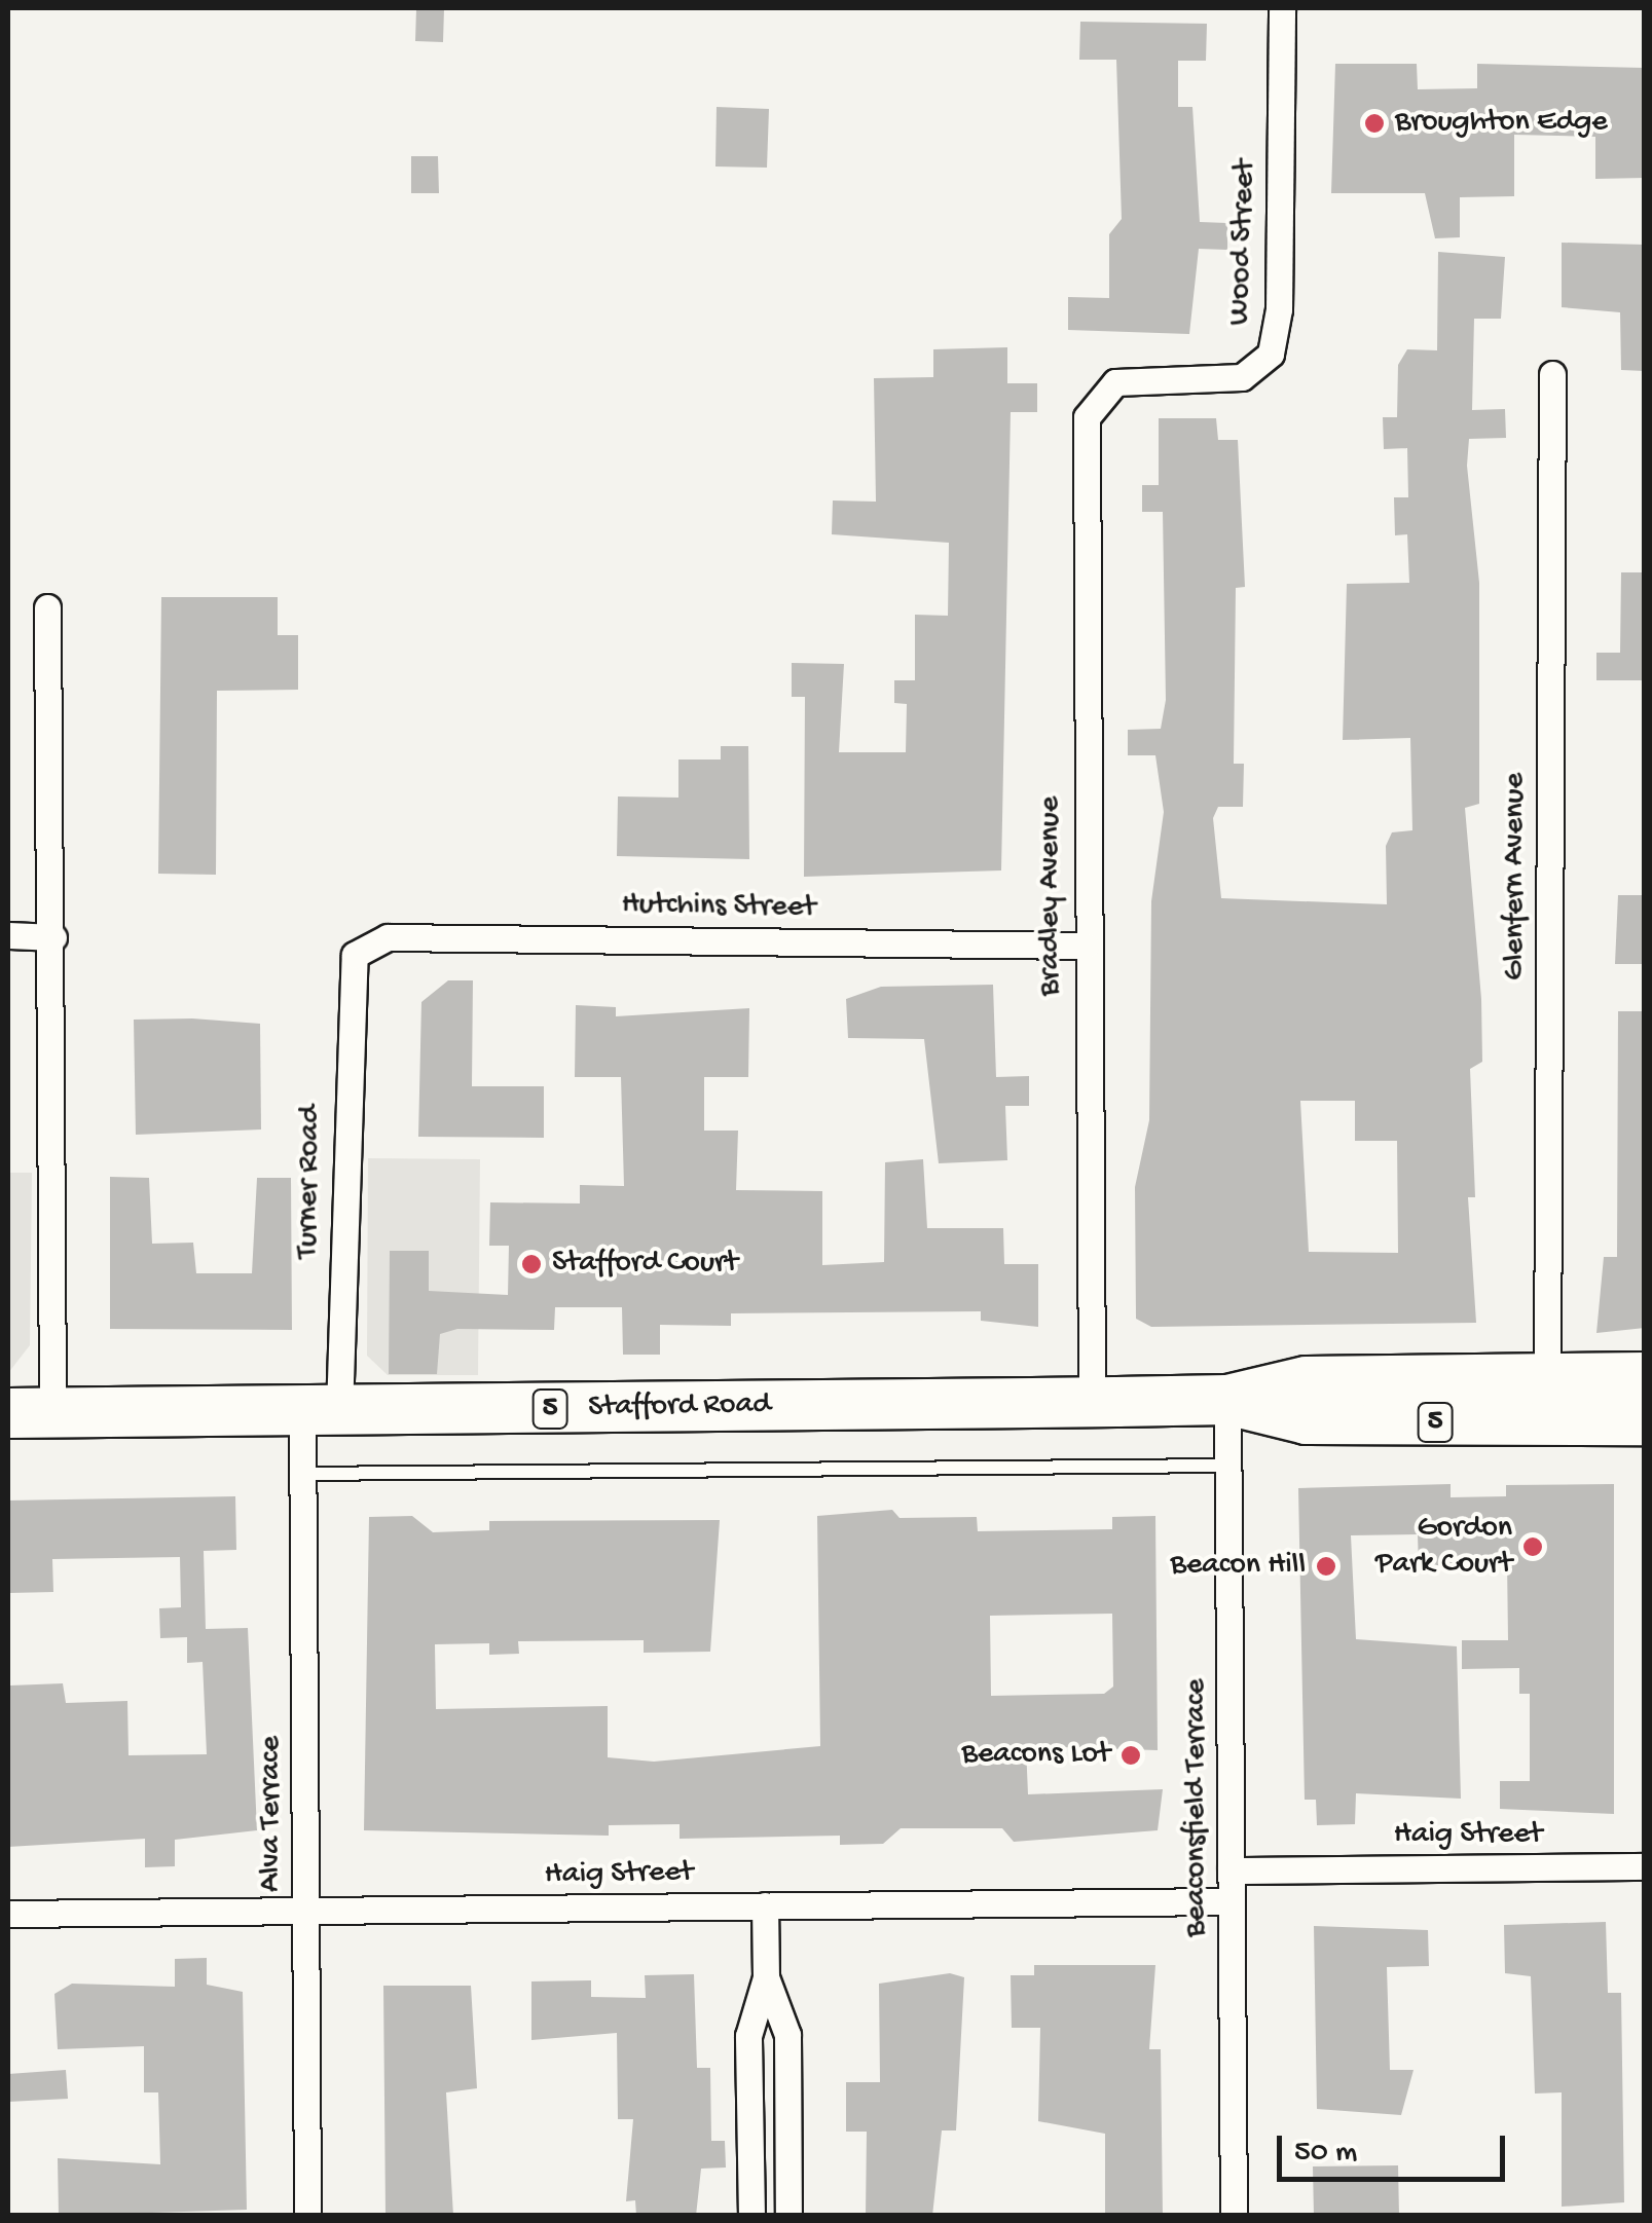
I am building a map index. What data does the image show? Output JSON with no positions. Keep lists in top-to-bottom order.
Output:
{
  "streets": {
    "highway": ["Stafford Road", "5"],
    "street": [
      "Wood Street",
      "Glenfern Avenue",
      "Bradley Avenue",
      "Hutchins Street",
      "Turner Road",
      "Beaconsfield Terrace",
      "Alva Terrace",
      "Haig Street"
    ]
  },
  "crossings": [
    ["Wood Street", "Bradley Avenue"],
    ["Glenfern Avenue", "Stafford Road"],
    ["Bradley Avenue", "Hutchins Street"],
    ["Bradley Avenue", "Stafford Road"],
    ["Hutchins Street", "Turner Road"],
    ["Turner Road", "Stafford Road"],
    ["Turner Road", "Alva Terrace"],
    ["Stafford Road", "Beaconsfield Terrace"],
    ["Stafford Road", "Alva Terrace"],
    ["Beaconsfield Terrace", "Haig Street"],
    ["Alva Terrace", "Haig Street"]
  ],
  "places": [
    "Broughton Edge",
    "Stafford Court",
    "Gordon Park Court",
    "Beacon Hill",
    "Beacons Lot"
  ],
  "scale_bar": "50 m"
}
